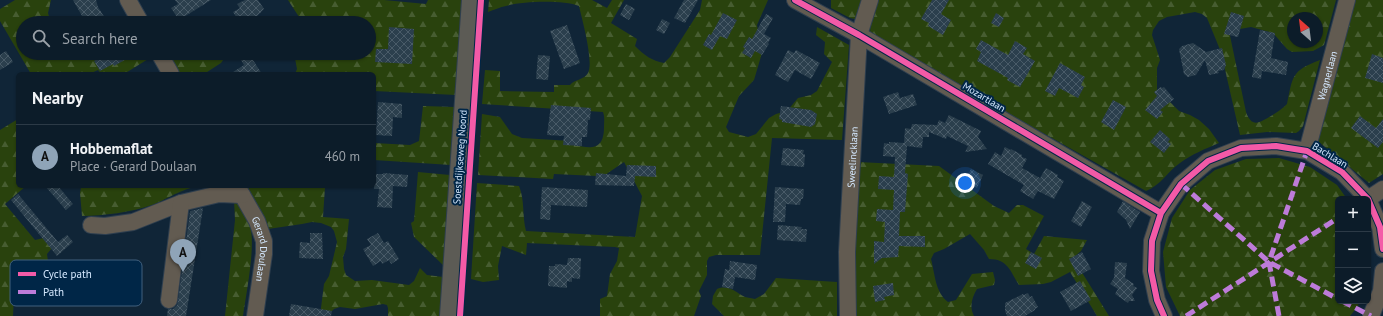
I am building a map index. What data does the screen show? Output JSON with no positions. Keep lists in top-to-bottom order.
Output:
{
  "streets": {
    "main road": ["Soestdijkseweg Noord"],
    "street": [
      "Wagnerlaan",
      "Mozartlaan",
      "Bachlaan",
      "Sweelincklaan",
      "Gerard Doulaan"
    ]
  },
  "crossings": [
    ["Wagnerlaan", "Bachlaan"],
    ["Mozartlaan", "Bachlaan"],
    ["Mozartlaan", "Sweelincklaan"]
  ],
  "legend": ["Cycle path", "Path"],
  "north": "top left",
  "page": {
    "search": "Search here",
    "heading": "Nearby",
    "list": [
      {
        "mark": "A",
        "name": "Hobbemaflat",
        "note": "Place · Gerard Doulaan",
        "value": "460 m"
      }
    ],
    "map_buttons": ["+", "−"],
    "pins": "A"
  }
}
